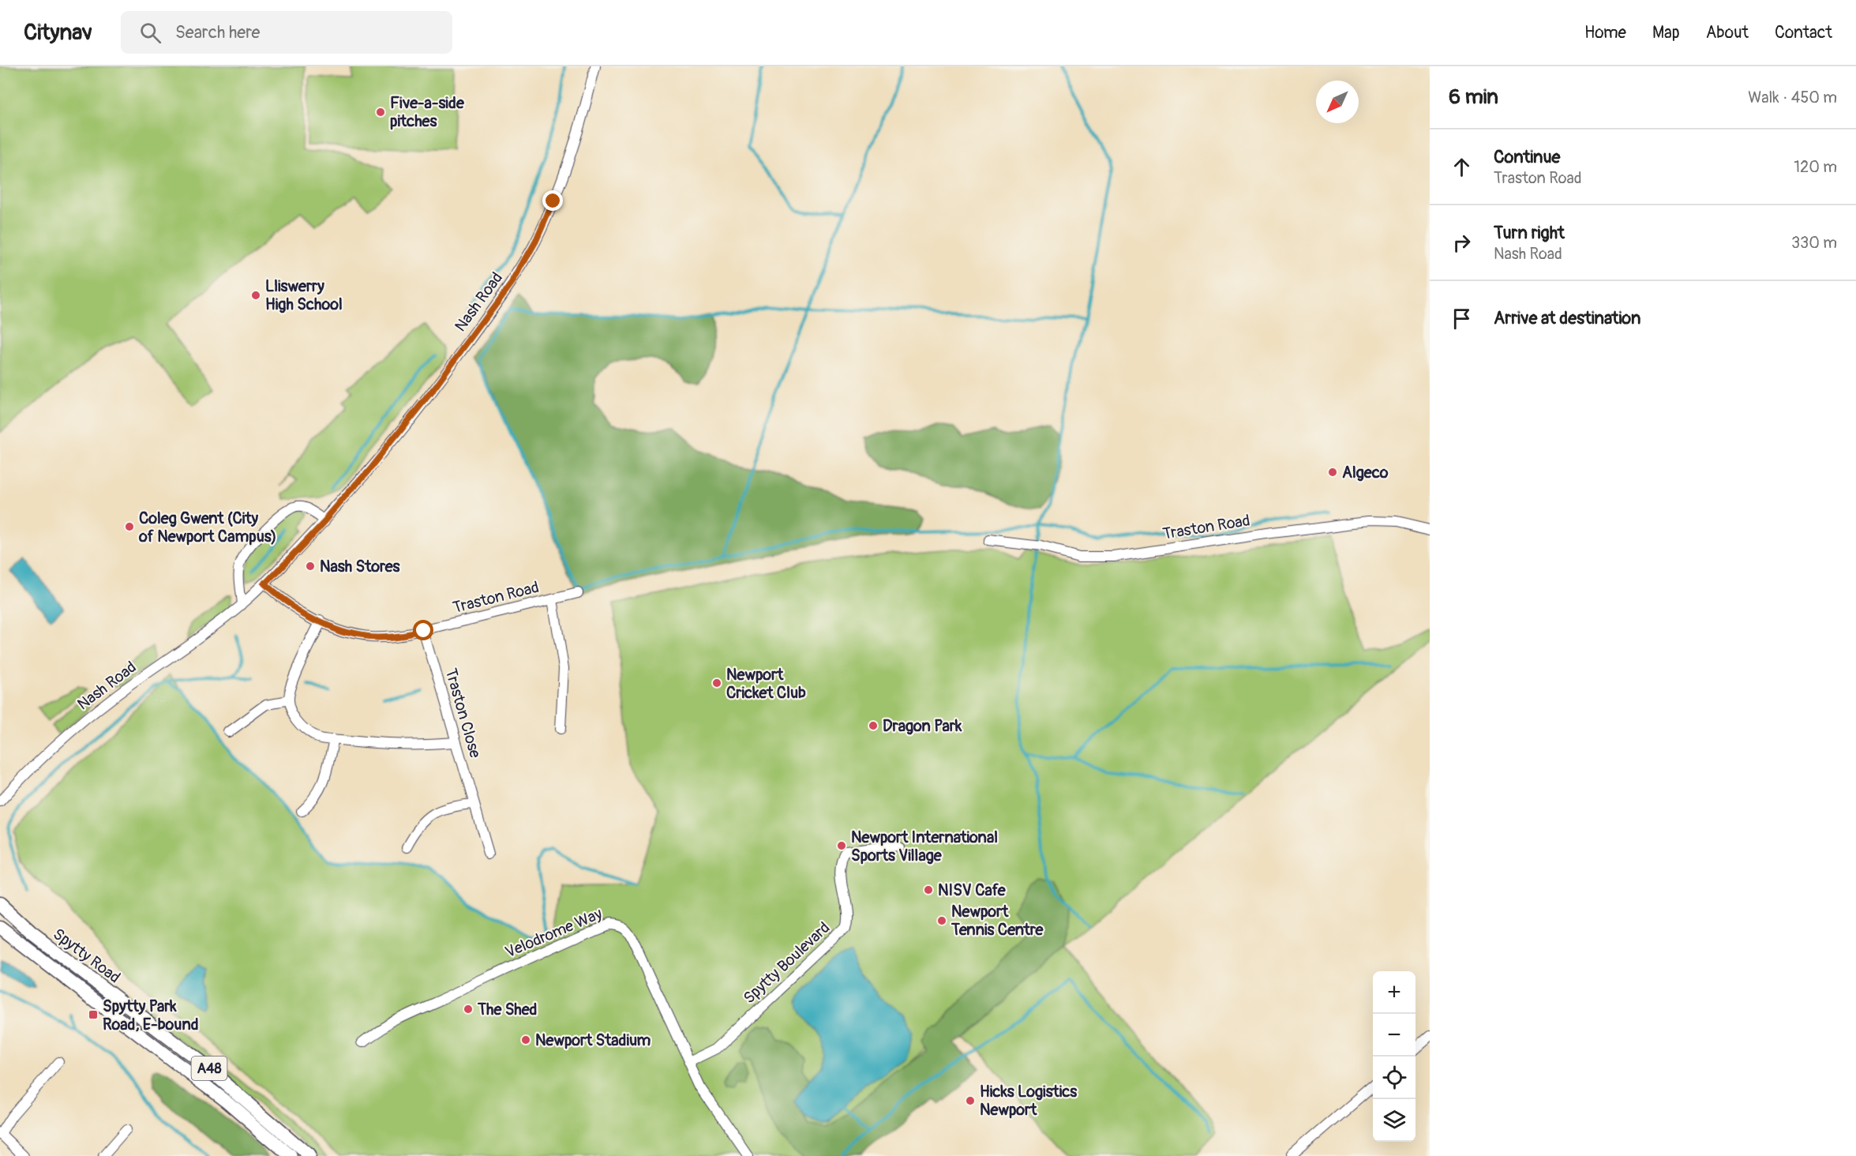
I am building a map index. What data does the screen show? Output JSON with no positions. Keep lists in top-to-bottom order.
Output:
{
  "streets": {
    "main road": ["Spytty Road", "A48"],
    "street": [
      "Nash Road",
      "Traston Road",
      "Traston Close",
      "Velodrome Way",
      "Spytty Boulevard"
    ]
  },
  "crossings": [
    ["Nash Road", "Traston Road"],
    ["Traston Road", "Traston Close"],
    ["Velodrome Way", "Spytty Boulevard"]
  ],
  "places": {
    "other": [
      "Five-a-side pitches",
      "Lliswerry High School",
      "Algeco",
      "Coleg Gwent (City of Newport Campus)",
      "Nash Stores",
      "Newport Cricket Club",
      "Dragon Park",
      "Newport International Sports Village",
      "NISV Cafe",
      "Newport Tennis Centre",
      "The Shed",
      "Newport Stadium",
      "Hicks Logistics Newport"
    ],
    "transit": ["Spytty Park Road, E-bound"]
  },
  "north": "bottom left",
  "page": {
    "header": "Citynav",
    "search": "Search here",
    "nav": [
      "Home",
      "Map",
      "About",
      "Contact"
    ],
    "heading": ["6 min", "Walk · 450 m"],
    "list": [
      ["Continue", "Traston Road", "120 m"],
      ["Turn right", "Nash Road", "330 m"],
      "Arrive at destination"
    ],
    "map_buttons": ["+", "−"]
  }
}
